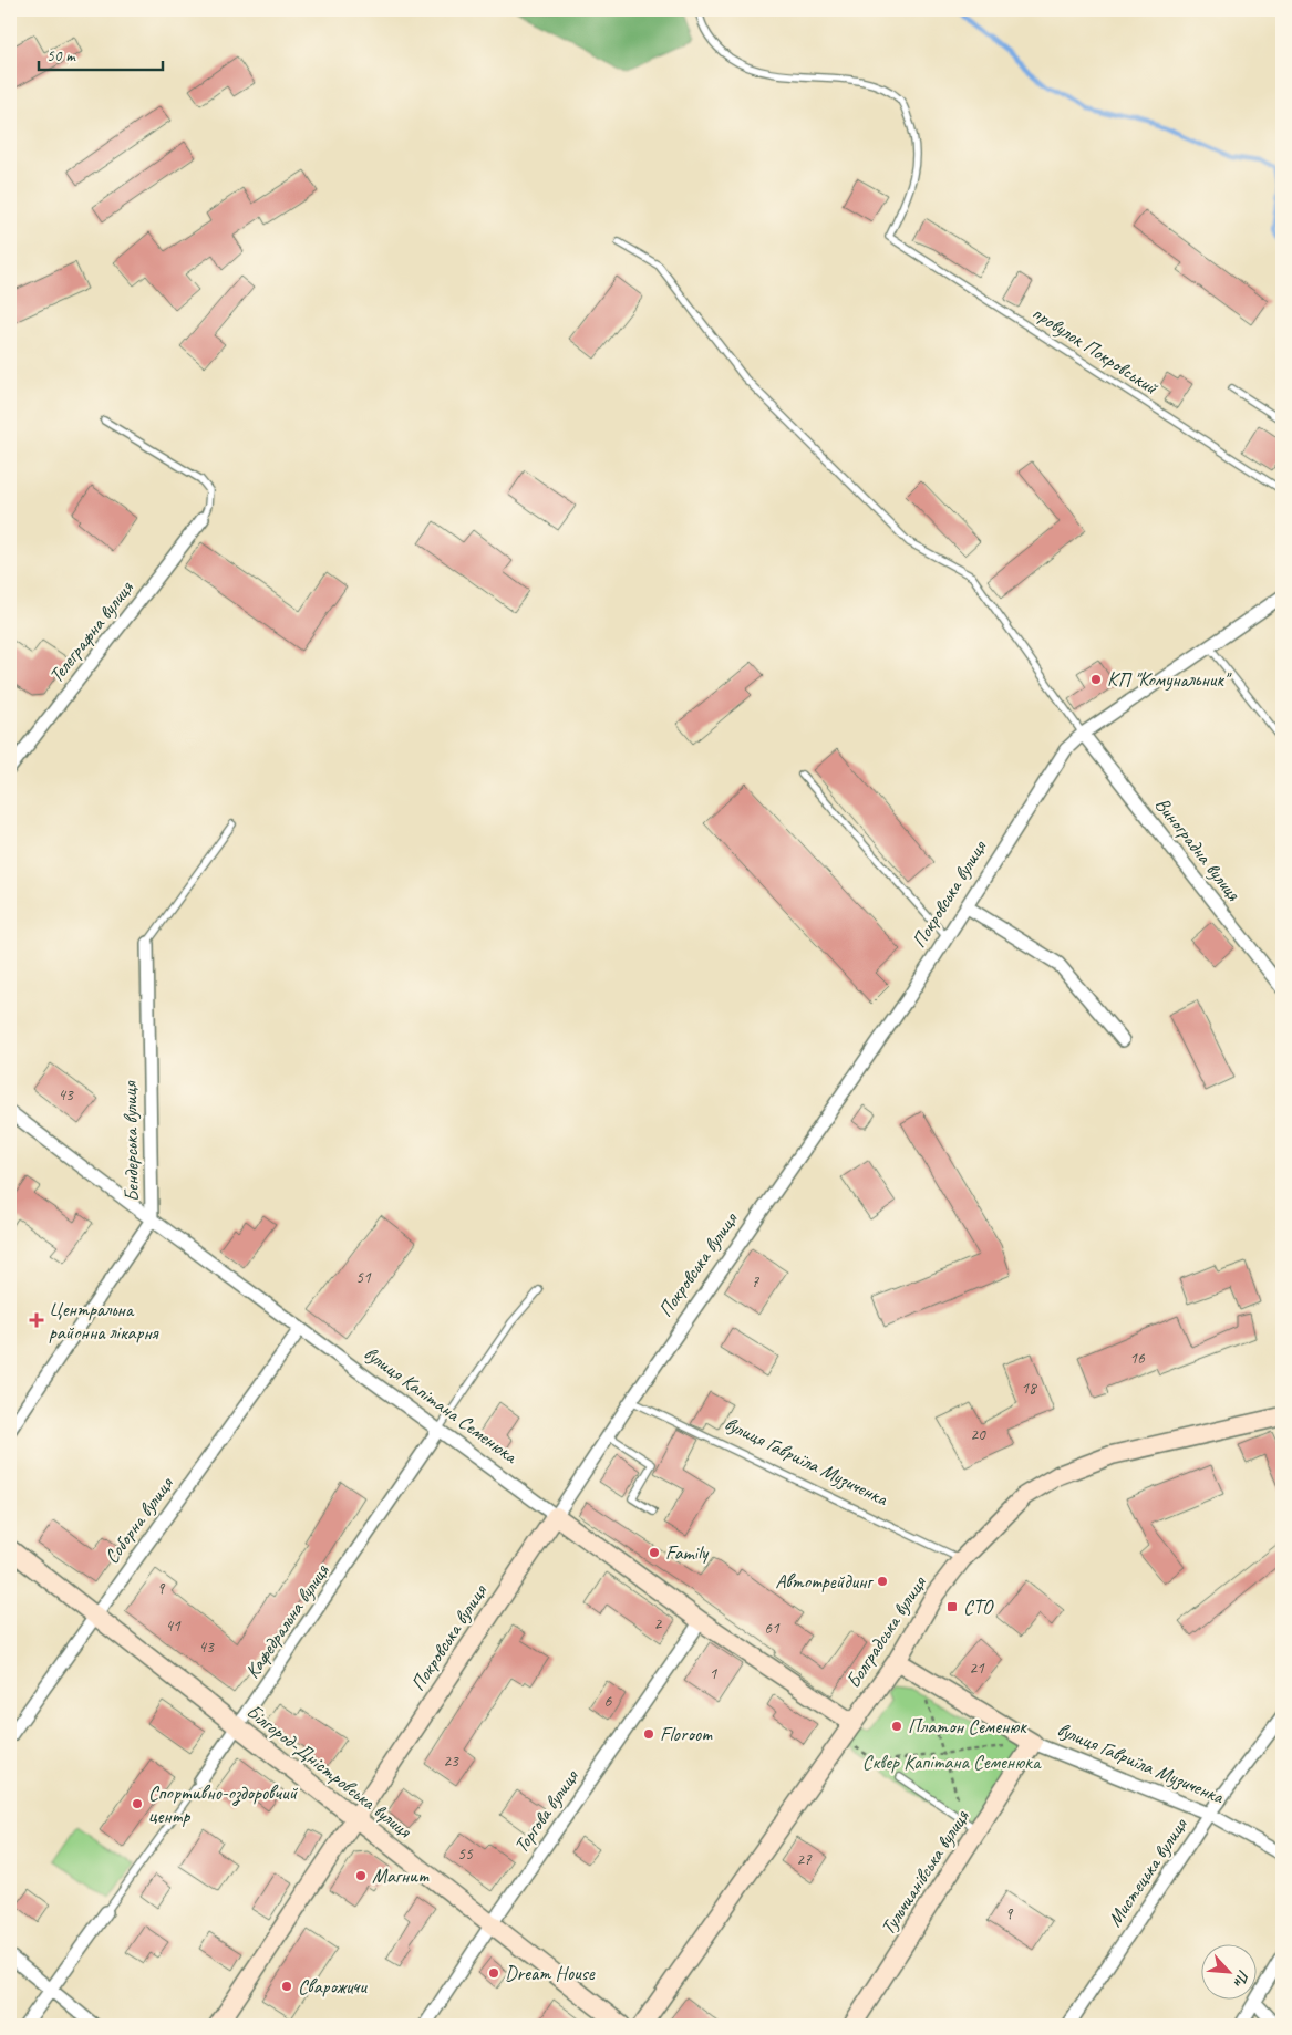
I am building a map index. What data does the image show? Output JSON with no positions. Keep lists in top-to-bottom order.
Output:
{
  "streets": {
    "main road": [
      "Покровська вулиця",
      "вулиця Капітана Семенюка",
      "вулиця Гавриїла Музиченка",
      "Болградська вулиця",
      "Білгород-Дністровська вулиця",
      "Тульчианівська вулиця"
    ],
    "street": [
      "Телеграфна вулиця",
      "Виноградна вулиця",
      "Бендерська вулиця",
      "Соборна вулиця",
      "Кафедральна вулиця",
      "Торгова вулиця",
      "Мистецька вулиця"
    ],
    "lane": ["провулок Покровський"]
  },
  "crossings": [
    ["Виноградна вулиця", "Покровська вулиця"],
    ["Покровська вулиця", "вулиця Капітана Семенюка"],
    ["Покровська вулиця", "вулиця Гавриїла Музиченка"],
    ["Покровська вулиця", "Білгород-Дністровська вулиця"],
    ["Бендерська вулиця", "вулиця Капітана Семенюка"],
    ["вулиця Капітана Семенюка", "Соборна вулиця"],
    ["вулиця Капітана Семенюка", "Кафедральна вулиця"],
    ["вулиця Капітана Семенюка", "Болградська вулиця"],
    ["вулиця Капітана Семенюка", "Торгова вулиця"],
    ["вулиця Гавриїла Музиченка", "Болградська вулиця"],
    ["вулиця Гавриїла Музиченка", "Тульчианівська вулиця"],
    ["вулиця Гавриїла Музиченка", "Мистецька вулиця"],
    ["Соборна вулиця", "Білгород-Дністровська вулиця"],
    ["Кафедральна вулиця", "Білгород-Дністровська вулиця"],
    ["Білгород-Дністровська вулиця", "Торгова вулиця"]
  ],
  "parks": ["Сквер Капітана Семенюка"],
  "places": {
    "other": [
      "КП \"Комунальник\"",
      "Family",
      "Автотрейдинг",
      "Платон Семенюк",
      "Floroom",
      "Спортивно-оздоровчий центр",
      "Магнит",
      "Dream House",
      "Сварожичи"
    ],
    "health": ["Центральна районна лікарня"],
    "transit": ["СТО"]
  },
  "house_numbers": [
    "43",
    "51",
    "7",
    "16",
    "18",
    "20",
    "9",
    "2",
    "41",
    "61",
    "43",
    "21",
    "1",
    "6",
    "23",
    "55",
    "27",
    "9"
  ],
  "scale_bar": "50 m",
  "north": "bottom right"
}
